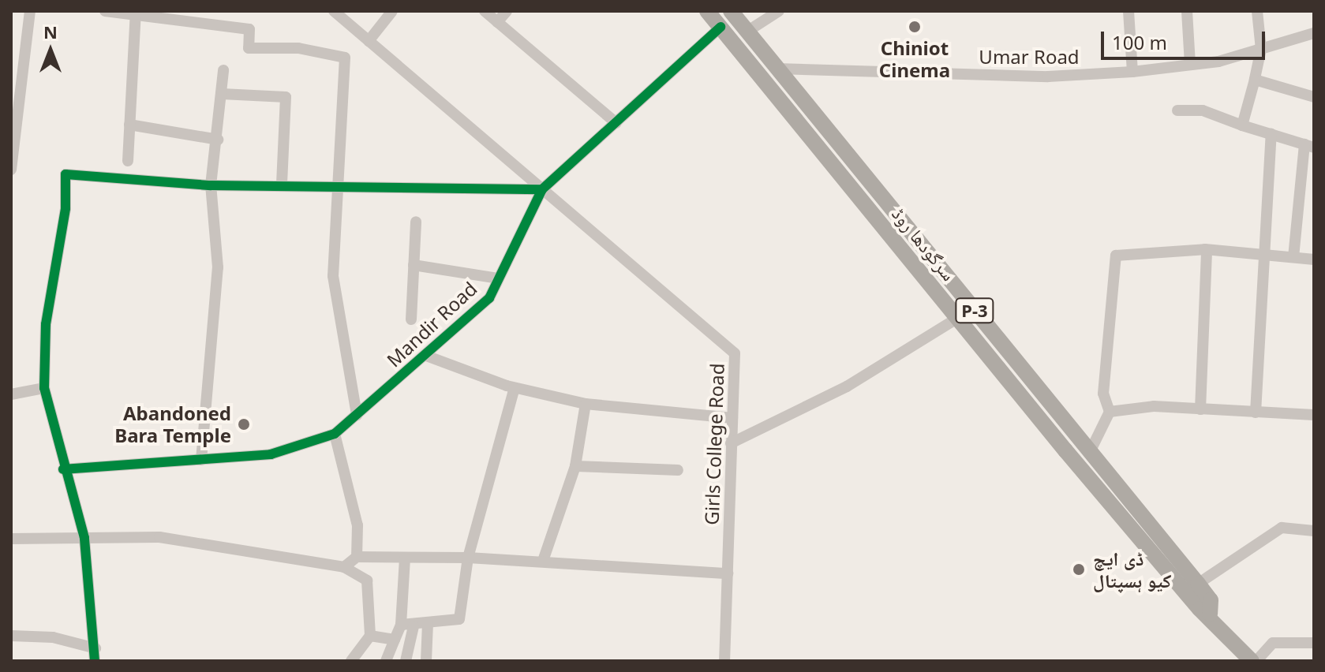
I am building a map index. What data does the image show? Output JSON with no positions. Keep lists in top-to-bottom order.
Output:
{
  "streets": {
    "highway": ["سرگودھا روڈ", "P-3"],
    "street": ["Umar Road", "Mandir Road", "Girls College Road"]
  },
  "crossings": [
    ["Umar Road", "سرگودھا روڈ"],
    ["سرگودھا روڈ", "Mandir Road"],
    ["Mandir Road", "Girls College Road"]
  ],
  "places": ["Chiniot Cinema", "Abandoned Bara Temple", "ڈی ایچ کیو ہسپتال"],
  "scale_bar": "100 m",
  "north": "top"
}
